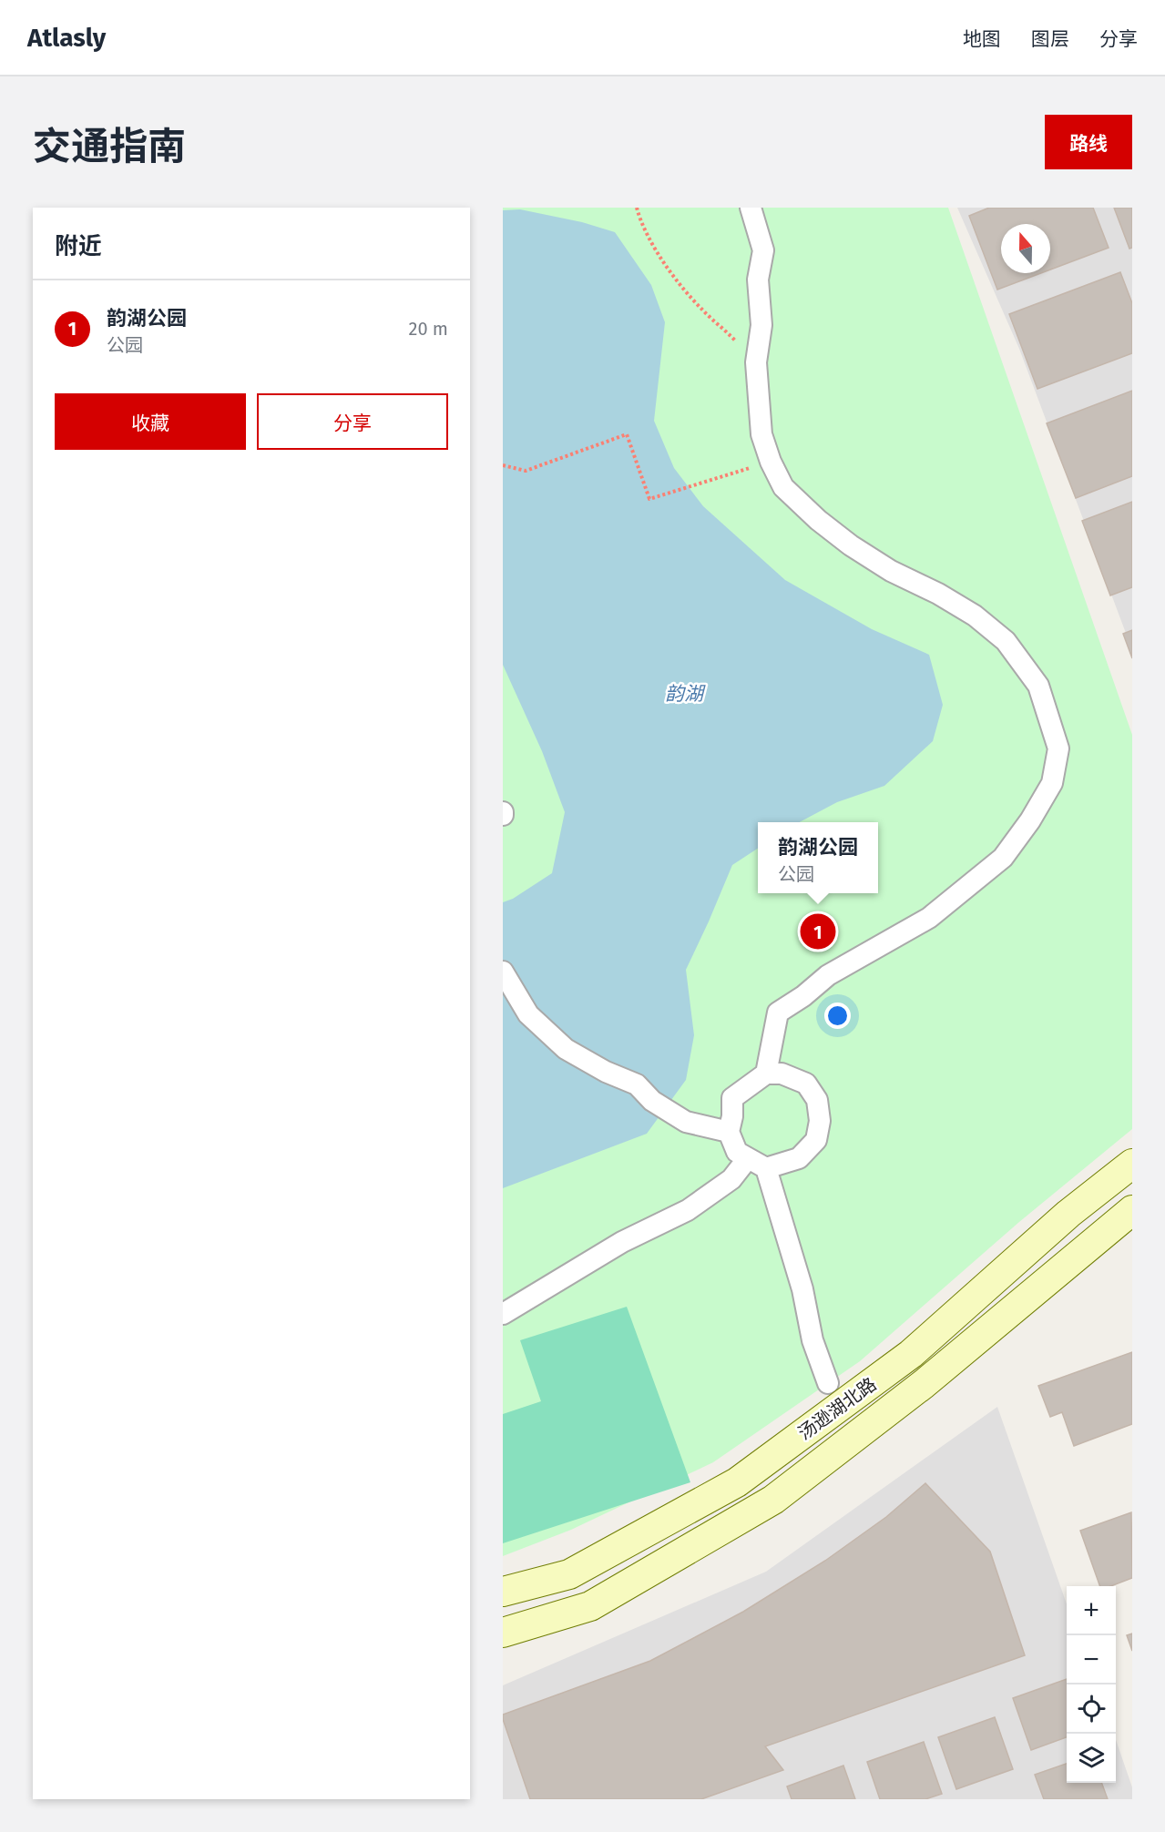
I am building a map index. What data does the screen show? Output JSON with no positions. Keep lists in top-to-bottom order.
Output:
{
  "streets": {
    "street": ["汤逊湖北路"]
  },
  "water": ["韵湖"],
  "north": "top",
  "page": {
    "header": "Atlasly",
    "nav": ["地图", "图层", "分享"],
    "title": "交通指南",
    "buttons": [
      "路线",
      ["收藏", "分享"]
    ],
    "heading": "附近",
    "list": [
      {
        "mark": "1",
        "name": "韵湖公园",
        "note": "公园",
        "value": "20 m"
      }
    ],
    "popup": ["韵湖公园", "公园"],
    "pins": "1",
    "map_buttons": ["+", "−"]
  }
}
